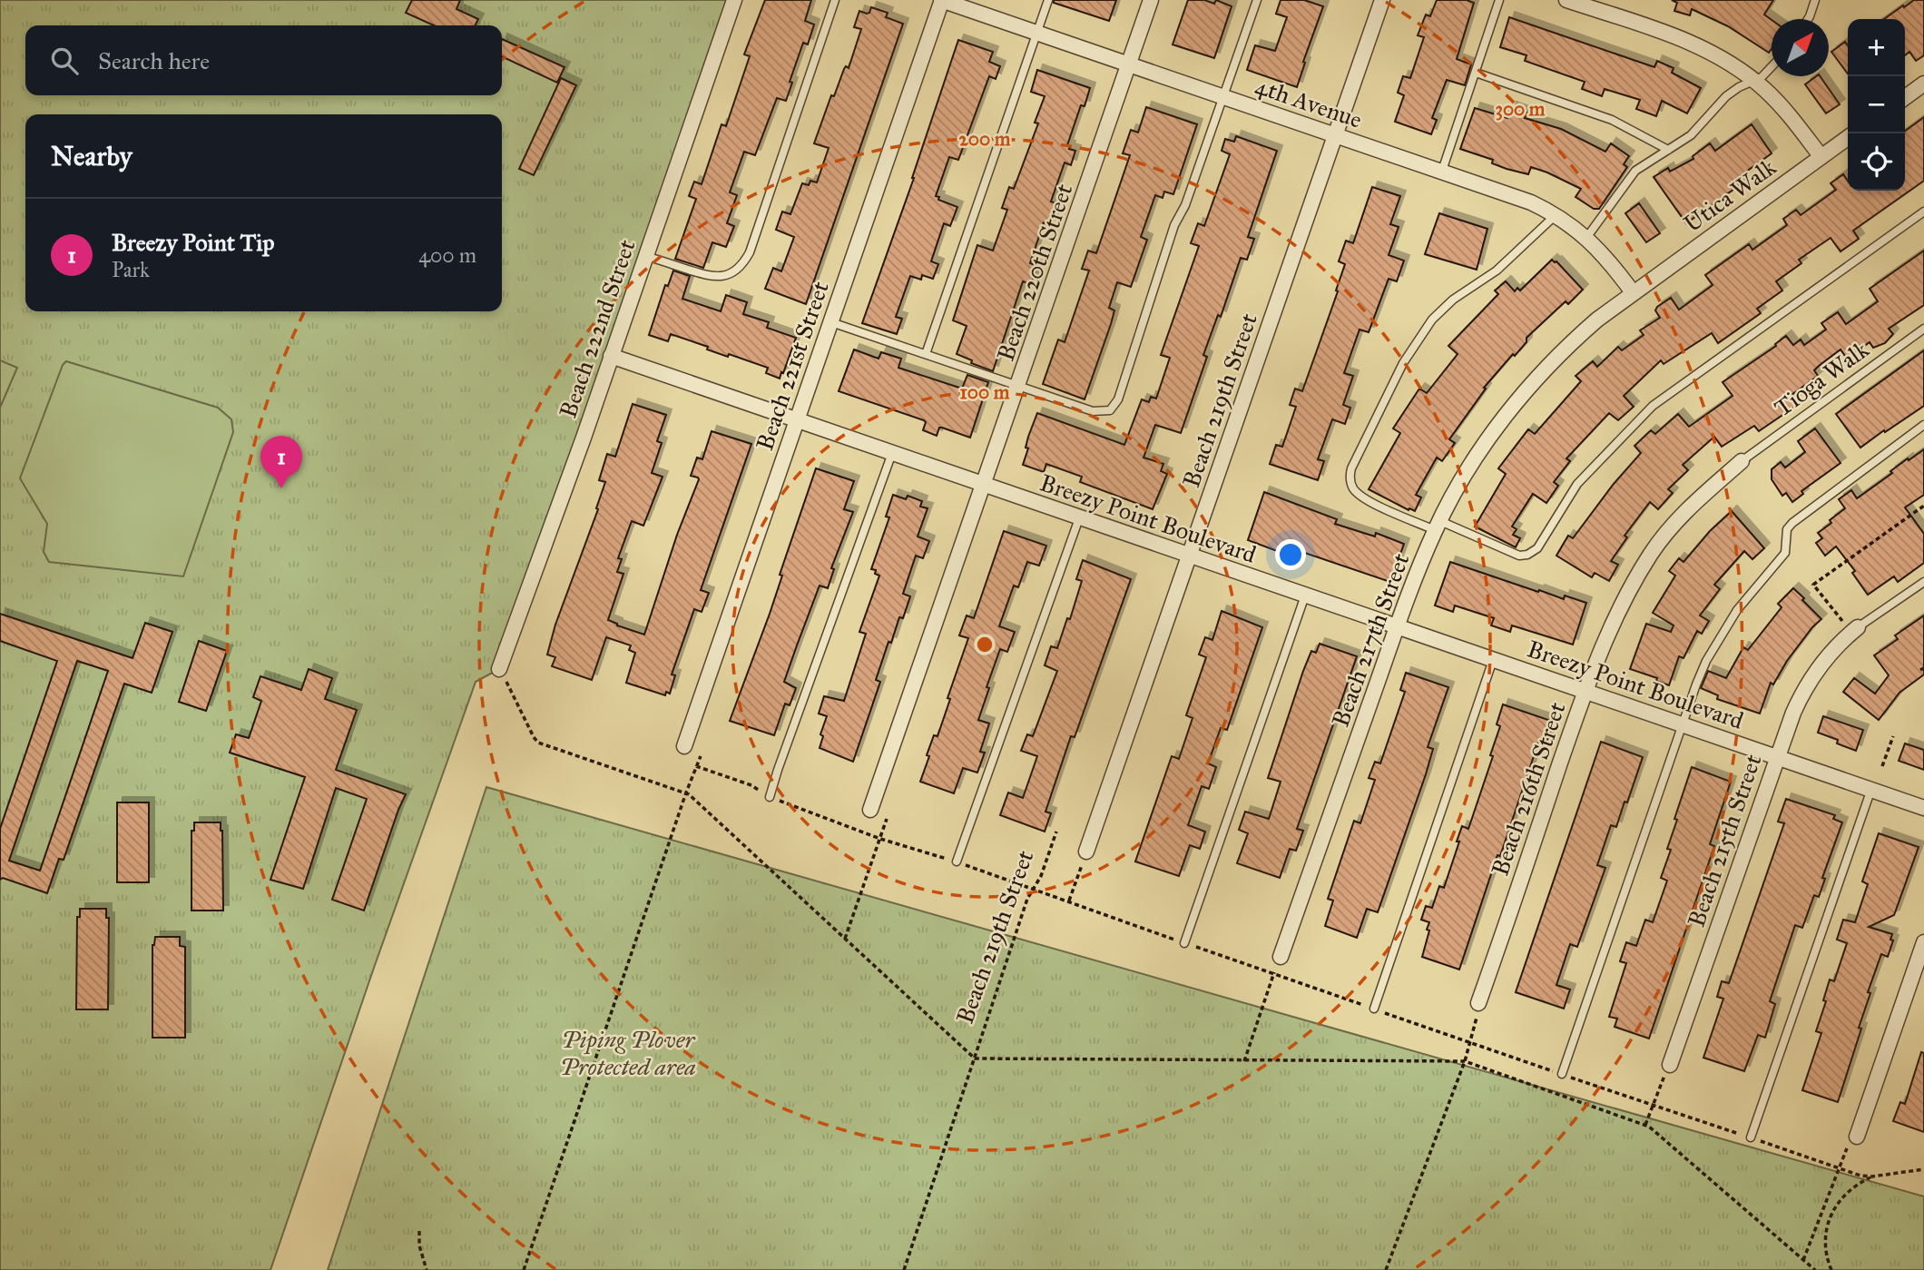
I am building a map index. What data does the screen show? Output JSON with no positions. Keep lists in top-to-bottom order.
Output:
{
  "streets": {
    "street": [
      "4th Avenue",
      "Utica Walk",
      "Beach 220th Street",
      "Beach 222nd Street",
      "Beach 221st Street",
      "Beach 219th Street",
      "Breezy Point Boulevard",
      "Beach 217th Street",
      "Beach 216th Street",
      "Beach 215th Street"
    ],
    "lane": ["Tioga Walk"]
  },
  "crossings": [
    ["4th Avenue", "Utica Walk"],
    ["4th Avenue", "Beach 220th Street"],
    ["4th Avenue", "Beach 221st Street"],
    ["4th Avenue", "Beach 219th Street"],
    ["4th Avenue", "Beach 217th Street"],
    ["Utica Walk", "Beach 217th Street"],
    ["Beach 220th Street", "Breezy Point Boulevard"],
    ["Beach 222nd Street", "Breezy Point Boulevard"],
    ["Beach 221st Street", "Breezy Point Boulevard"],
    ["Tioga Walk", "Beach 216th Street"],
    ["Beach 219th Street", "Breezy Point Boulevard"],
    ["Breezy Point Boulevard", "Beach 217th Street"],
    ["Breezy Point Boulevard", "Beach 216th Street"],
    ["Breezy Point Boulevard", "Beach 215th Street"]
  ],
  "parks": ["Piping Plover Protected area"],
  "north": "top right",
  "page": {
    "map_buttons": ["+", "−"],
    "search": "Search here",
    "heading": "Nearby",
    "list": [
      {
        "mark": "1",
        "name": "Breezy Point Tip",
        "note": "Park",
        "value": "400 m"
      }
    ],
    "pins": "1"
  },
  "rings": ["300 m", "200 m", "100 m"]
}
